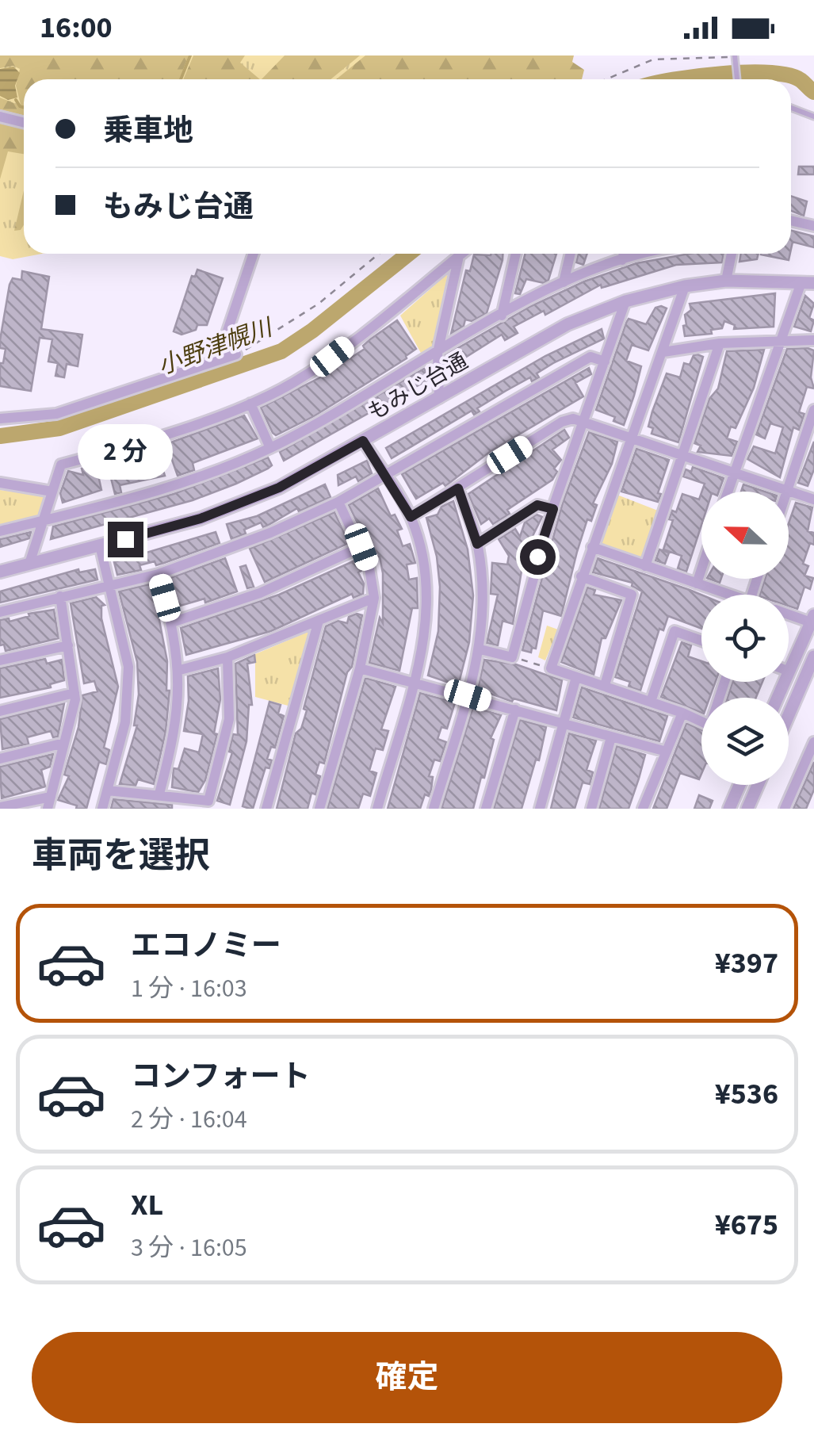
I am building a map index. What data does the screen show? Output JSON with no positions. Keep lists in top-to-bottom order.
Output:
{
  "streets": {
    "street": ["もみじ台通"]
  },
  "water": ["小野津幌川"],
  "north": "left",
  "page": {
    "status": "16:00",
    "banner": ["乗車地", "もみじ台通"],
    "bubble": "2 分",
    "heading": "車両を選択",
    "list": [
      {
        "name": "エコノミー",
        "note": "1 分 · 16:03",
        "value": "¥397"
      },
      {
        "name": "コンフォート",
        "note": "2 分 · 16:04",
        "value": "¥536"
      },
      {
        "name": "XL",
        "note": "3 分 · 16:05",
        "value": "¥675"
      }
    ],
    "buttons": "確定"
  }
}
